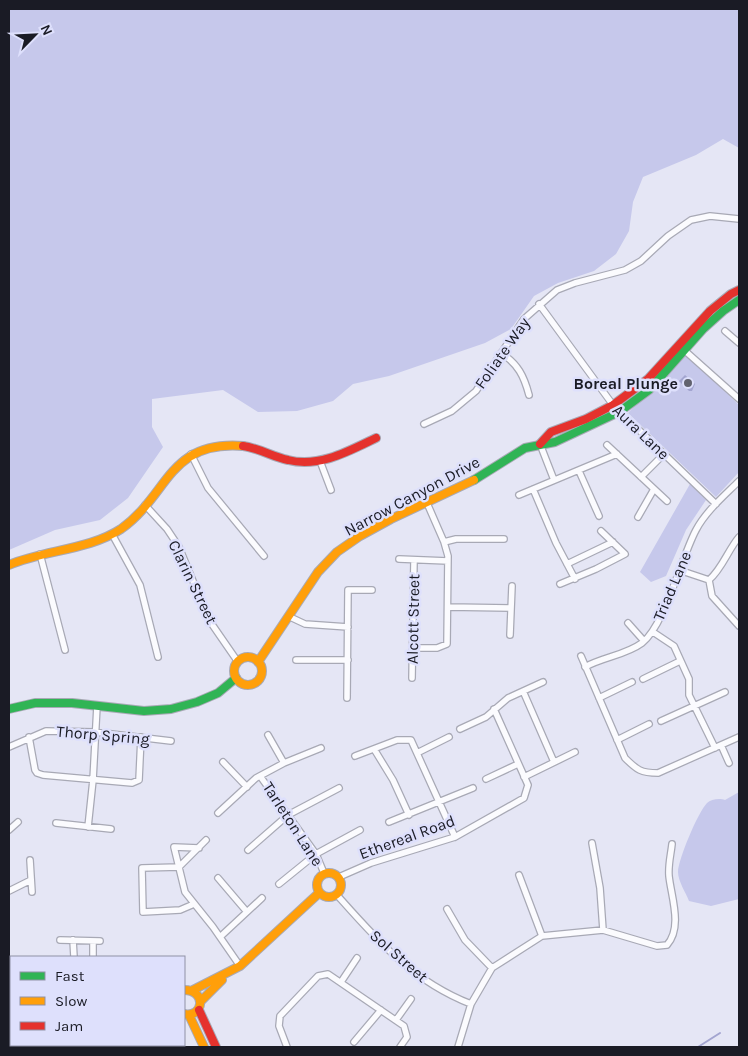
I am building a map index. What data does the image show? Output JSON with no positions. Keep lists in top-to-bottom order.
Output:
{
  "streets": {
    "street": [
      "Foliate Way",
      "Aura Lane",
      "Narrow Canyon Drive",
      "Clarin Street",
      "Triad Lane",
      "Alcott Street",
      "Thorp Spring",
      "Tarleton Lane",
      "Ethereal Road",
      "Sol Street"
    ]
  },
  "crossings": [
    ["Foliate Way", "Aura Lane"],
    ["Aura Lane", "Narrow Canyon Drive"],
    ["Aura Lane", "Triad Lane"],
    ["Narrow Canyon Drive", "Clarin Street"],
    ["Tarleton Lane", "Ethereal Road"],
    ["Tarleton Lane", "Sol Street"],
    ["Ethereal Road", "Sol Street"]
  ],
  "places": ["Boreal Plunge"],
  "legend": ["Fast", "Slow", "Jam"],
  "north": "top right"
}
